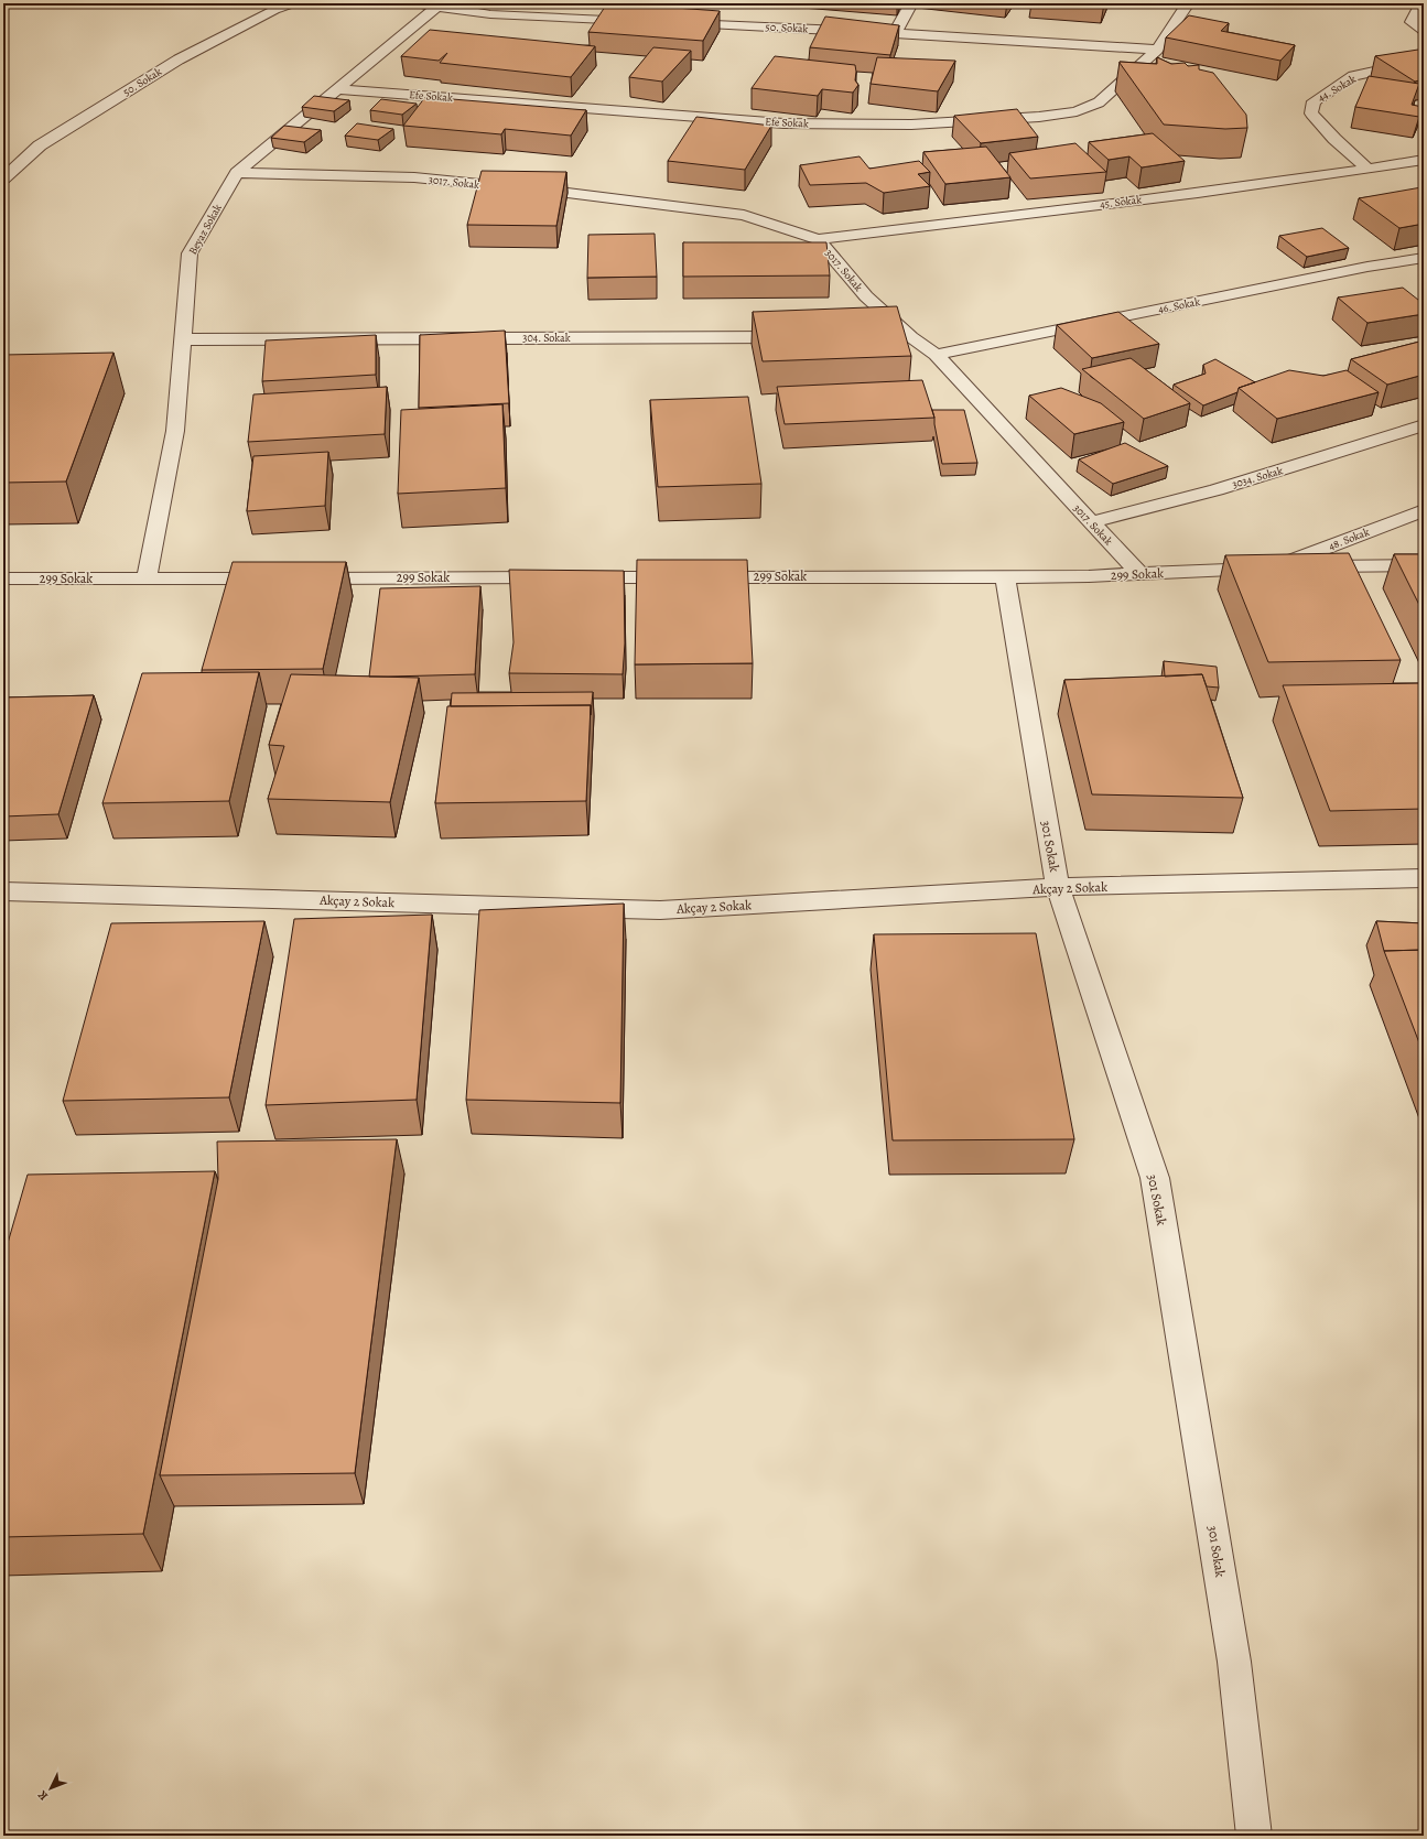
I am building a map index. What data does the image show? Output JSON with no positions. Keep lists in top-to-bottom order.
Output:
{
  "streets": {
    "street": [
      "50. Sokak",
      "44. Sokak",
      "Efe Sokak",
      "3017. Sokak",
      "45. Sokak",
      "Beyaz Sokak",
      "46. Sokak",
      "304. Sokak",
      "3034. Sokak",
      "48. Sokak",
      "299 Sokak",
      "301 Sokak",
      "Akçay 2 Sokak"
    ]
  },
  "crossings": [
    ["50. Sokak", "Efe Sokak"],
    ["44. Sokak", "45. Sokak"],
    ["Efe Sokak", "Beyaz Sokak"],
    ["3017. Sokak", "45. Sokak"],
    ["3017. Sokak", "Beyaz Sokak"],
    ["3017. Sokak", "46. Sokak"],
    ["3017. Sokak", "3034. Sokak"],
    ["3017. Sokak", "299 Sokak"],
    ["Beyaz Sokak", "304. Sokak"],
    ["Beyaz Sokak", "299 Sokak"],
    ["48. Sokak", "299 Sokak"],
    ["299 Sokak", "301 Sokak"],
    ["301 Sokak", "Akçay 2 Sokak"]
  ],
  "north": "bottom left"
}
